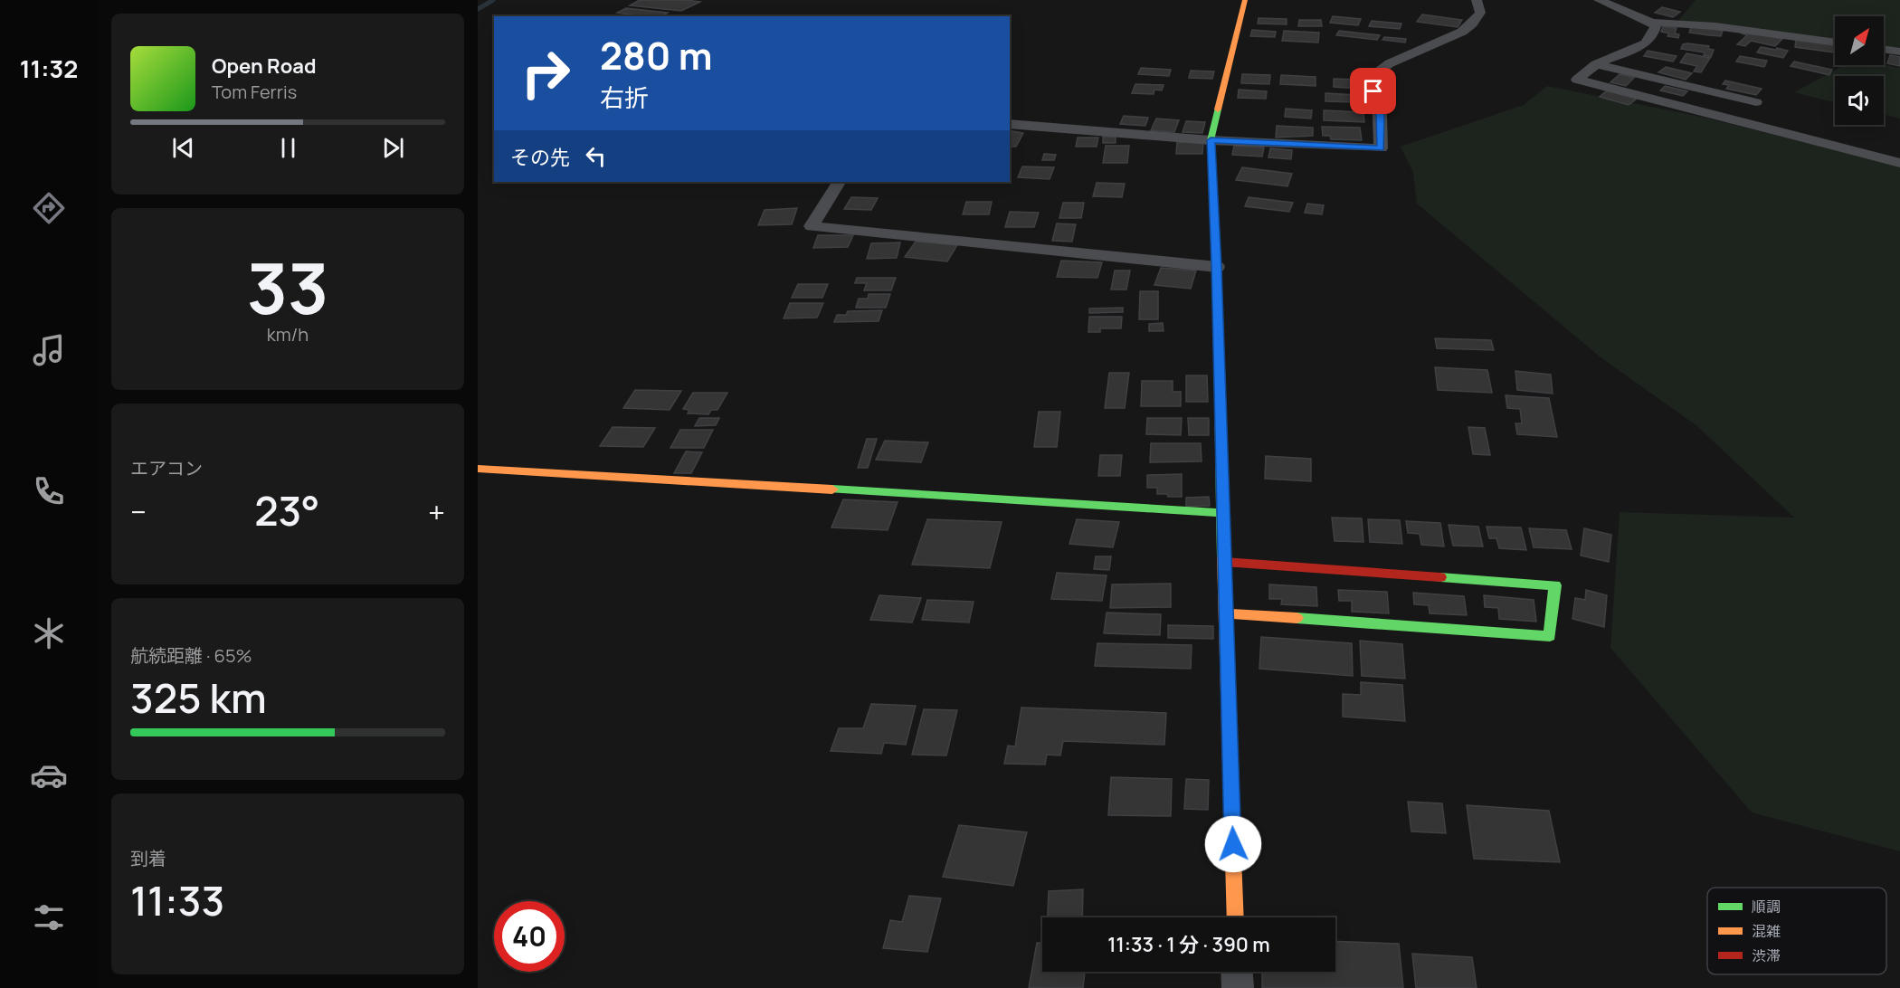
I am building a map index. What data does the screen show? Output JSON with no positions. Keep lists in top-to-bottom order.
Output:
{
  "legend": ["順調", "混雑", "渋滞"],
  "north": "top right",
  "page": {
    "tabs": "11:32",
    "turn": ["280 m", "右折"],
    "song": ["Open Road", "Tom Ferris"],
    "then": "その先",
    "tile": [
      ["33", "km/h"],
      "エアコン",
      ["航続距離 · 65%", "325 km"],
      ["到着", "11:33"]
    ],
    "heat": ["−", "23°", "+"],
    "limit": "40",
    "trip": "11:33 · 1 分 · 390 m"
  }
}
